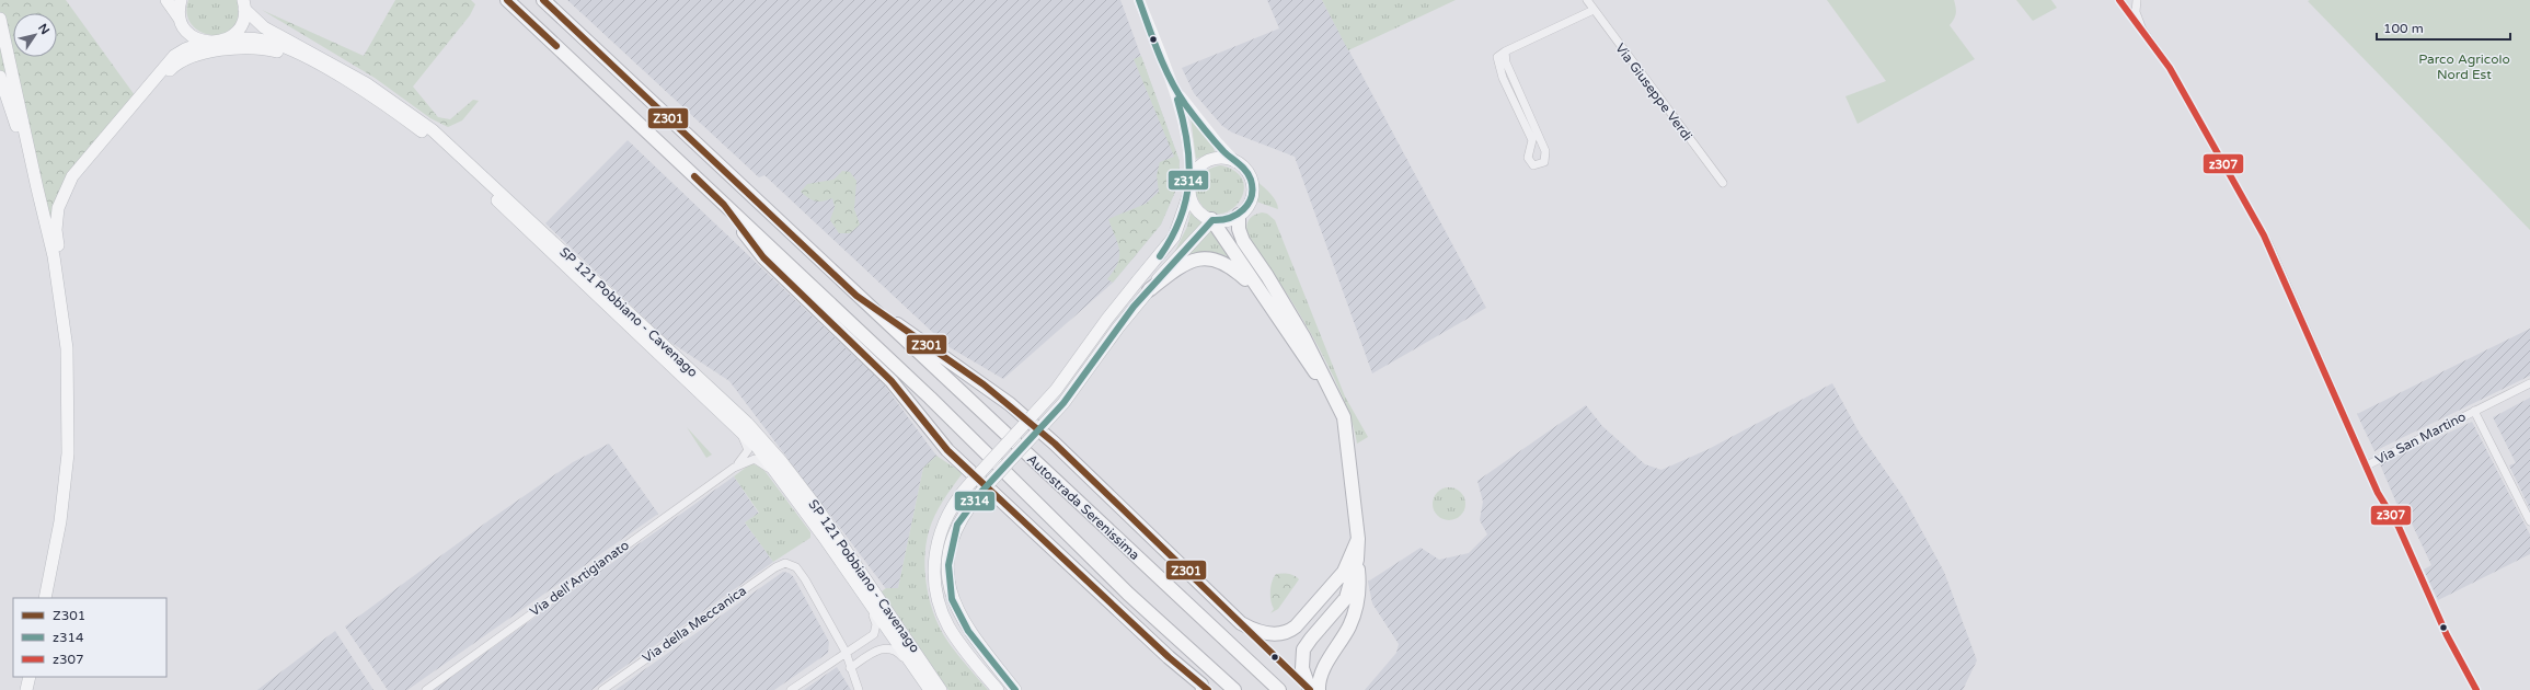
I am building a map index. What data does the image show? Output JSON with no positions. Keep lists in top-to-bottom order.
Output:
{
  "streets": {
    "highway": ["Autostrada Serenissima"],
    "main road": ["SP 121 Pobbiano - Cavenago"],
    "street": [
      "Via Giuseppe Verdi",
      "Via San Martino",
      "Via dell'Artigianato",
      "Via della Meccanica"
    ]
  },
  "crossings": [
    ["SP 121 Pobbiano - Cavenago", "Via dell'Artigianato"]
  ],
  "parks": ["Parco Agricolo Nord Est"],
  "lines": ["transit line Z301", "transit line z314", "transit line z307"],
  "legend": ["Z301", "z314", "z307"],
  "scale_bar": "100 m",
  "north": "top right"
}
